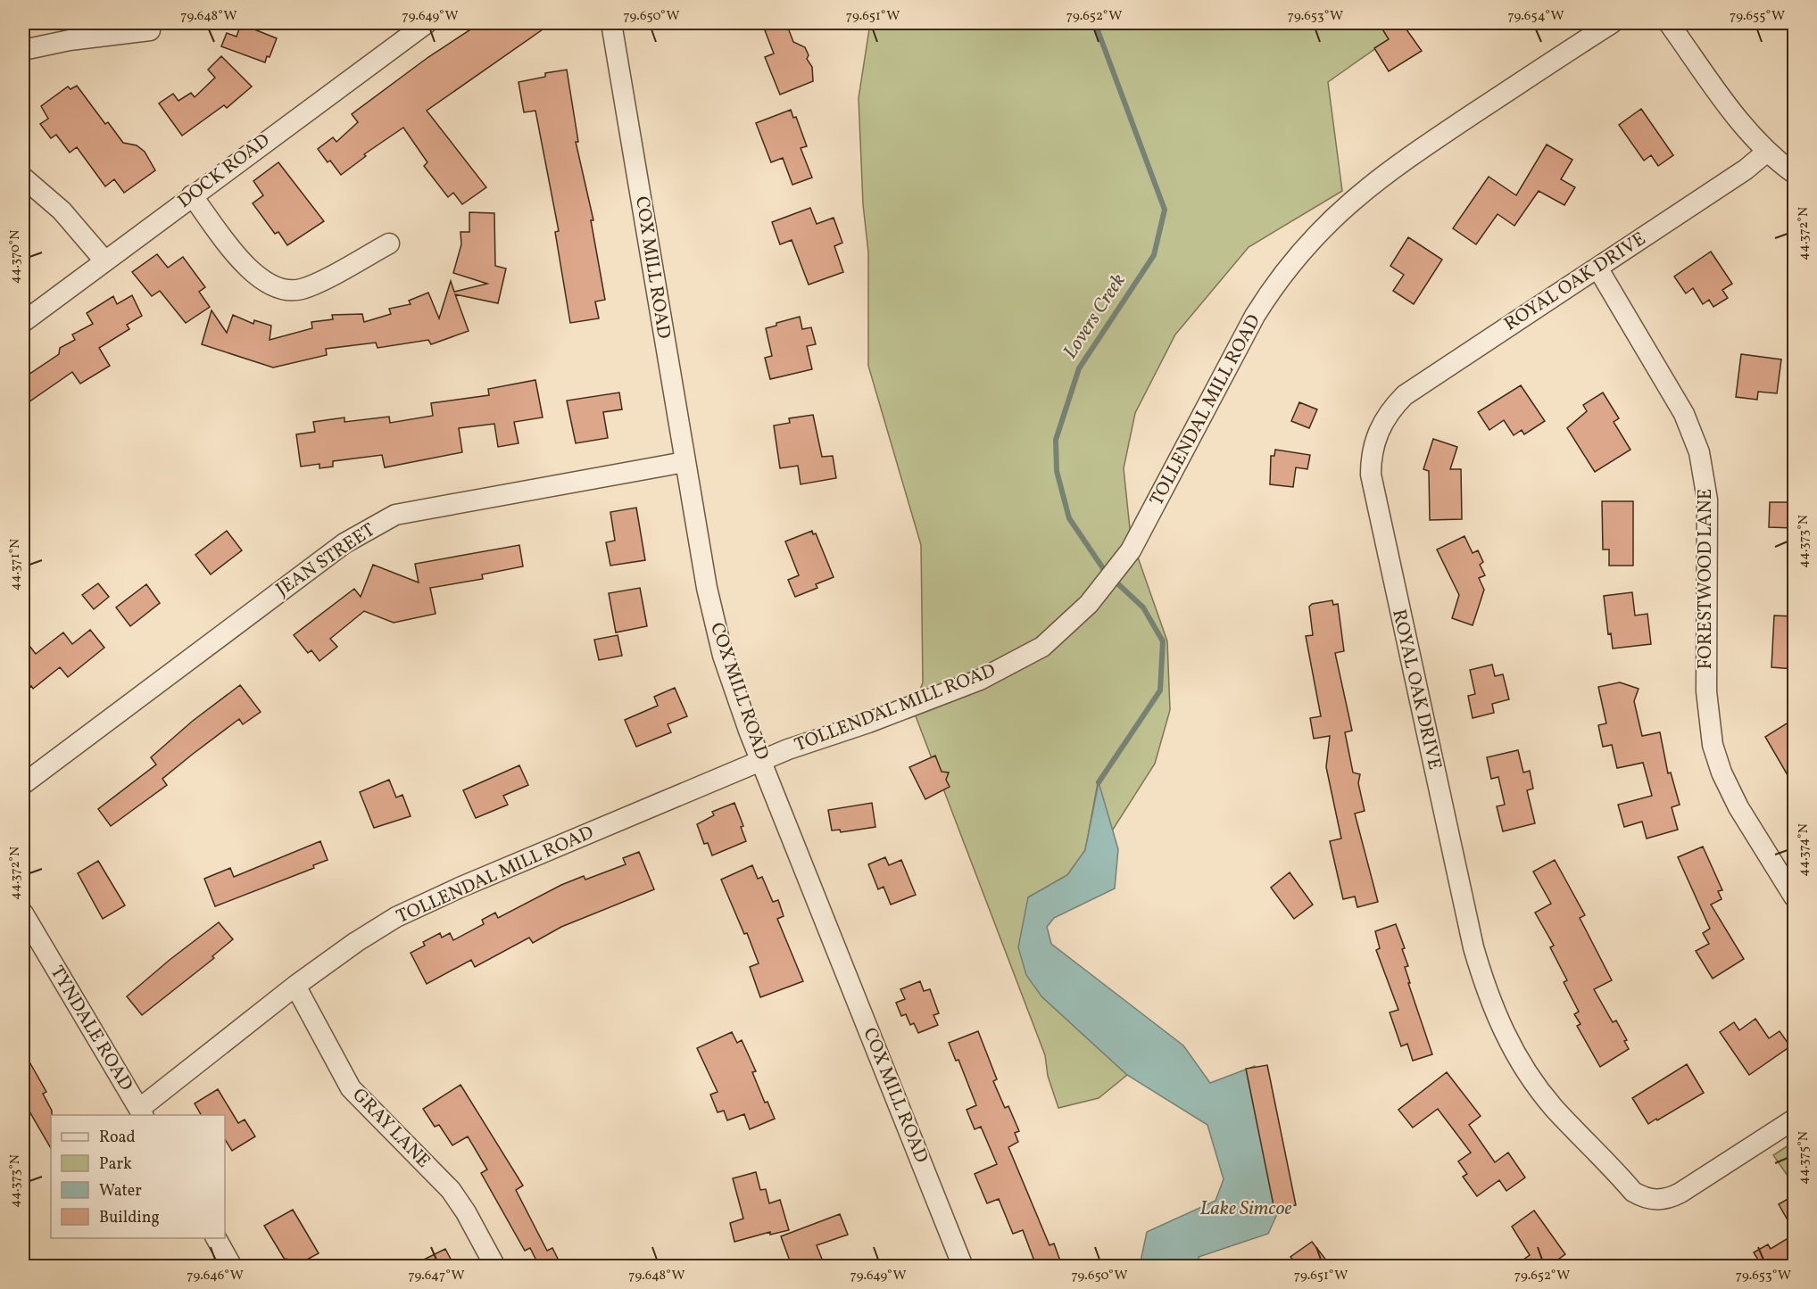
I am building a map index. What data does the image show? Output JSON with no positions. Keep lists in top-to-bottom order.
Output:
{
  "streets": {
    "street": [
      "DOCK ROAD",
      "COX MILL ROAD",
      "ROYAL OAK DRIVE",
      "TOLLENDAL MILL ROAD",
      "JEAN STREET",
      "FORESTWOOD LANE",
      "TYNDALE ROAD",
      "GRAY LANE"
    ]
  },
  "crossings": [
    ["COX MILL ROAD", "TOLLENDAL MILL ROAD"],
    ["COX MILL ROAD", "JEAN STREET"],
    ["ROYAL OAK DRIVE", "FORESTWOOD LANE"],
    ["TOLLENDAL MILL ROAD", "TYNDALE ROAD"],
    ["TOLLENDAL MILL ROAD", "GRAY LANE"]
  ],
  "water": ["Lovers Creek", "Lake Simcoe"],
  "legend": [
    "Road",
    "Park",
    "Water",
    "Building"
  ],
  "coordinates": [
    "79.648°W",
    "79.649°W",
    "79.650°W",
    "79.651°W",
    "79.652°W",
    "79.653°W",
    "79.654°W",
    "79.655°W",
    "44.372°N",
    "44.370°N",
    "44.373°N",
    "44.371°N",
    "44.374°N",
    "44.375°N",
    "79.646°W",
    "79.647°W"
  ]
}
